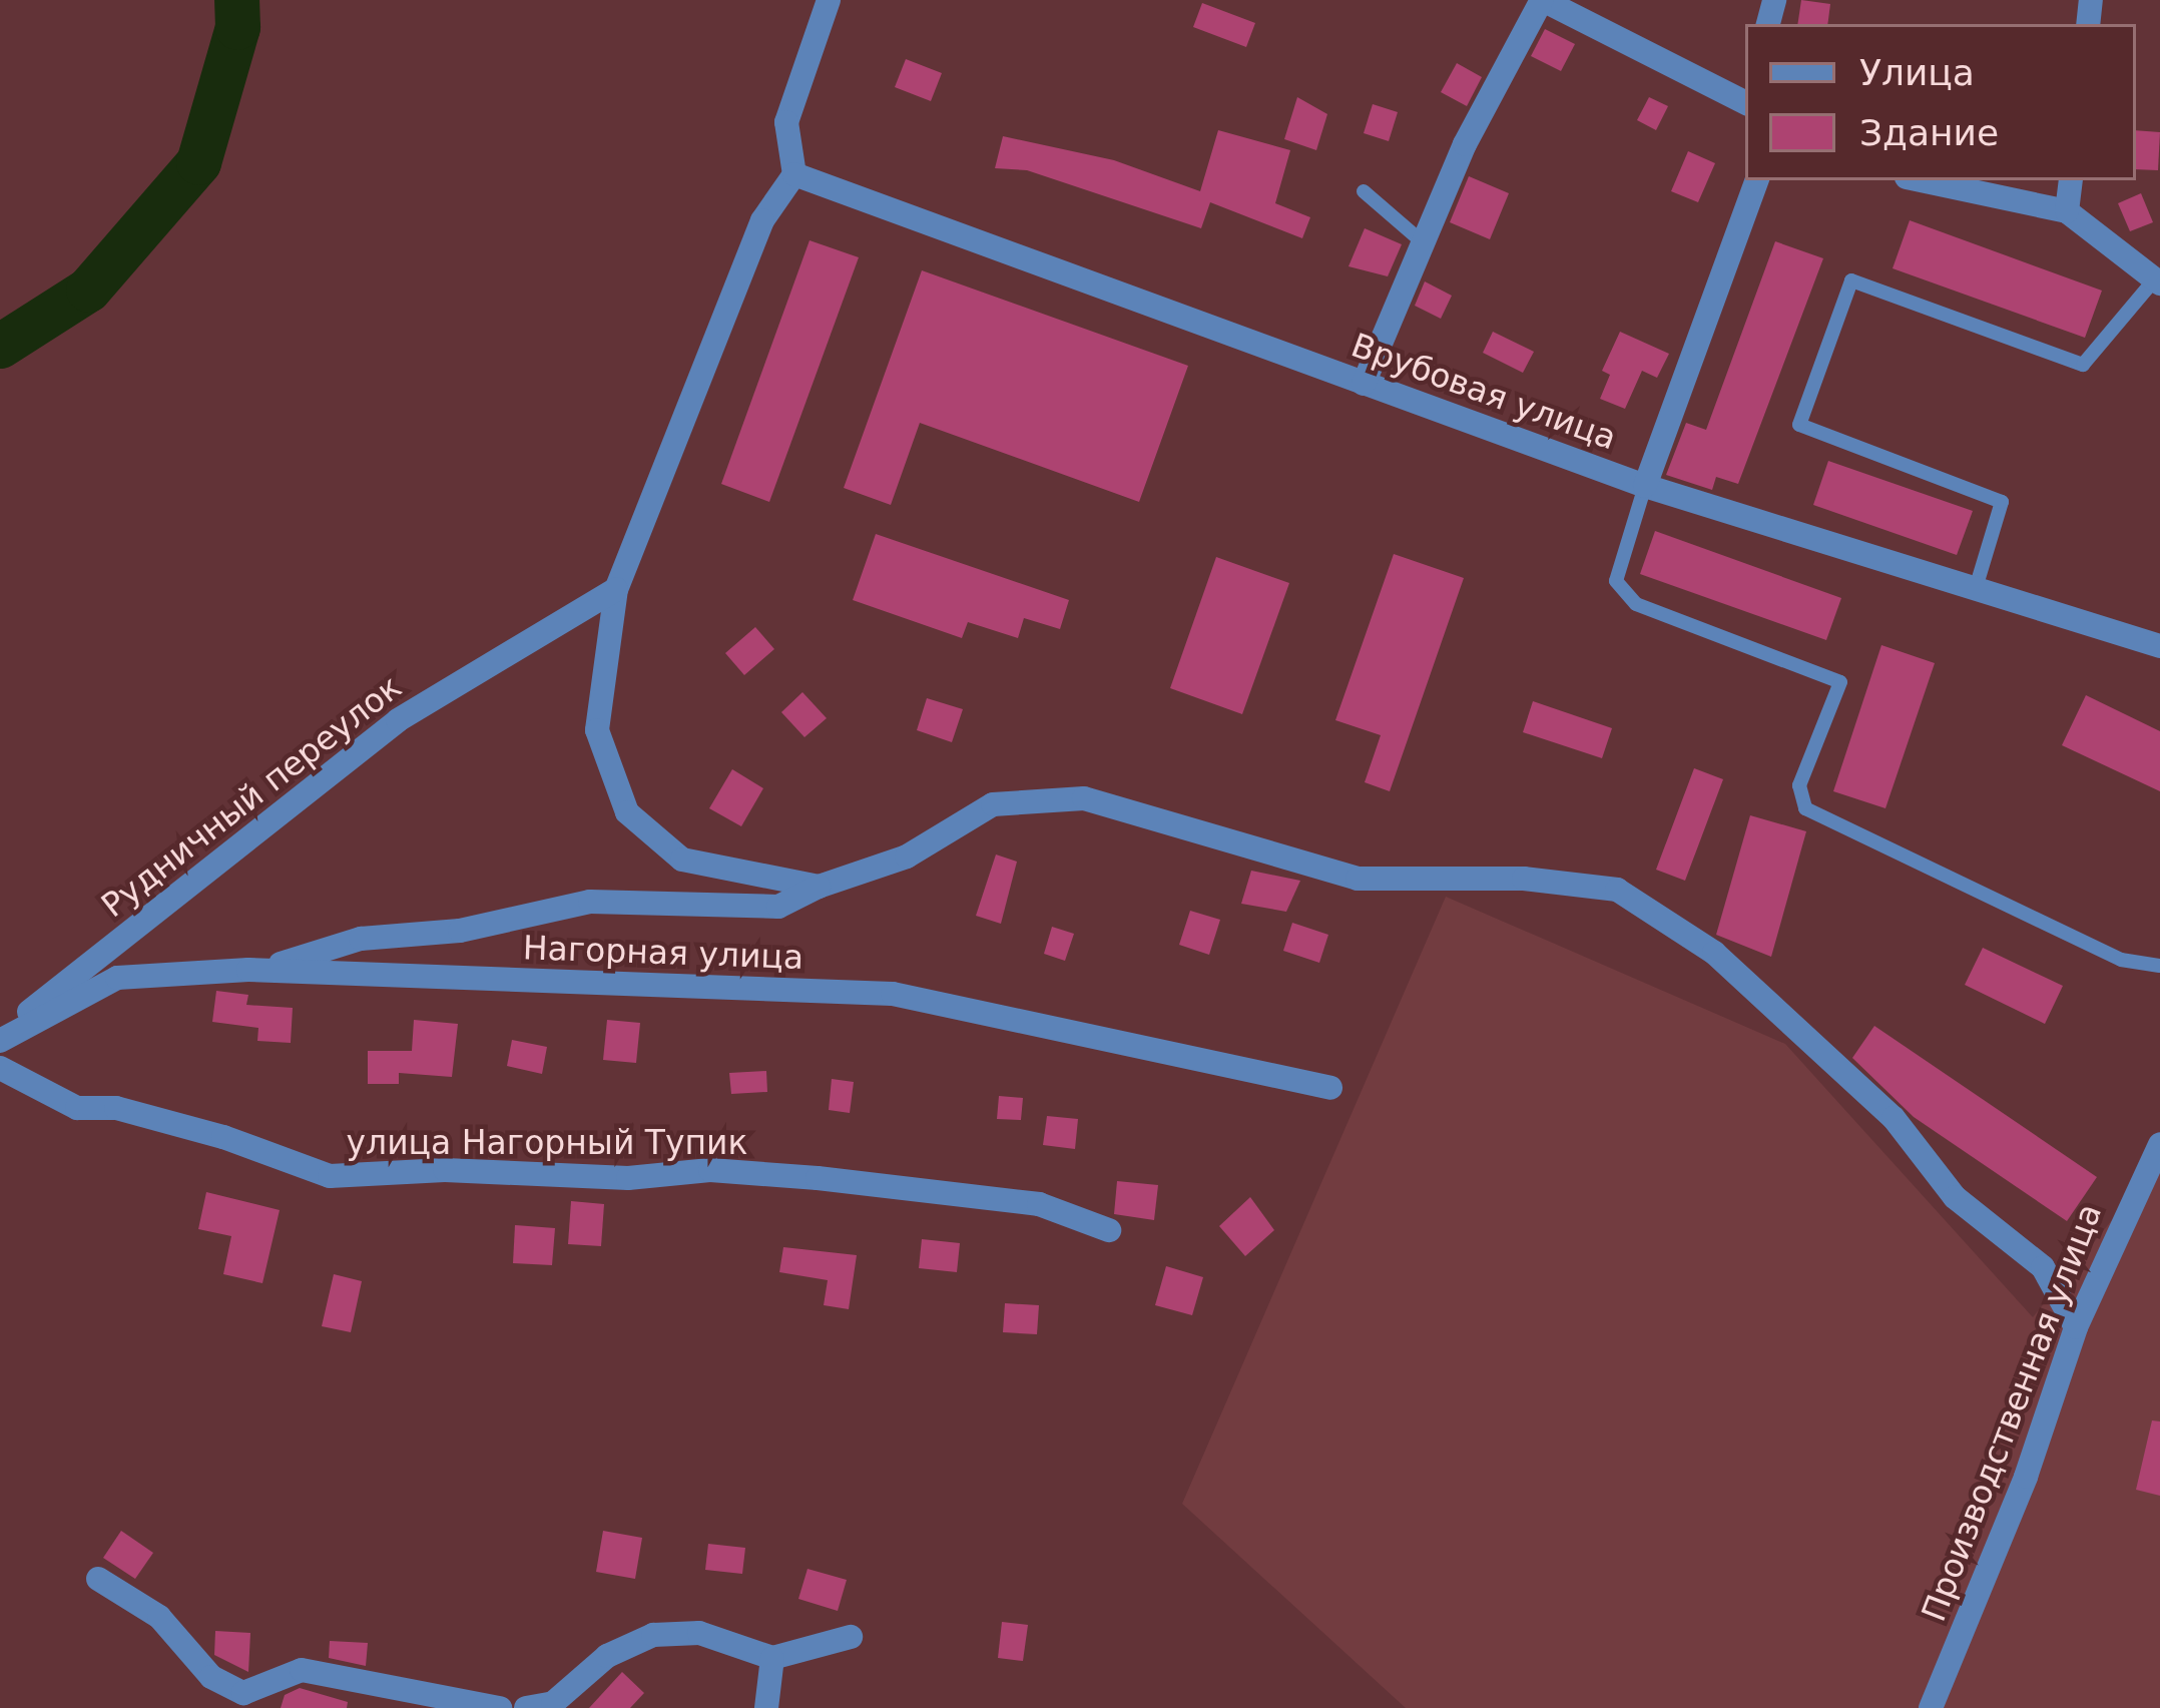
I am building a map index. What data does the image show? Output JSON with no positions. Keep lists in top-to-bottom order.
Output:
{
  "streets": {
    "street": [
      "Врубовая улица",
      "Рудничный переулок",
      "Нагорная улица",
      "улица Нагорный Тупик",
      "Производственная улица"
    ]
  },
  "crossings": [
    ["Рудничный переулок", "Нагорная улица"]
  ],
  "legend": ["Улица", "Здание"]
}
